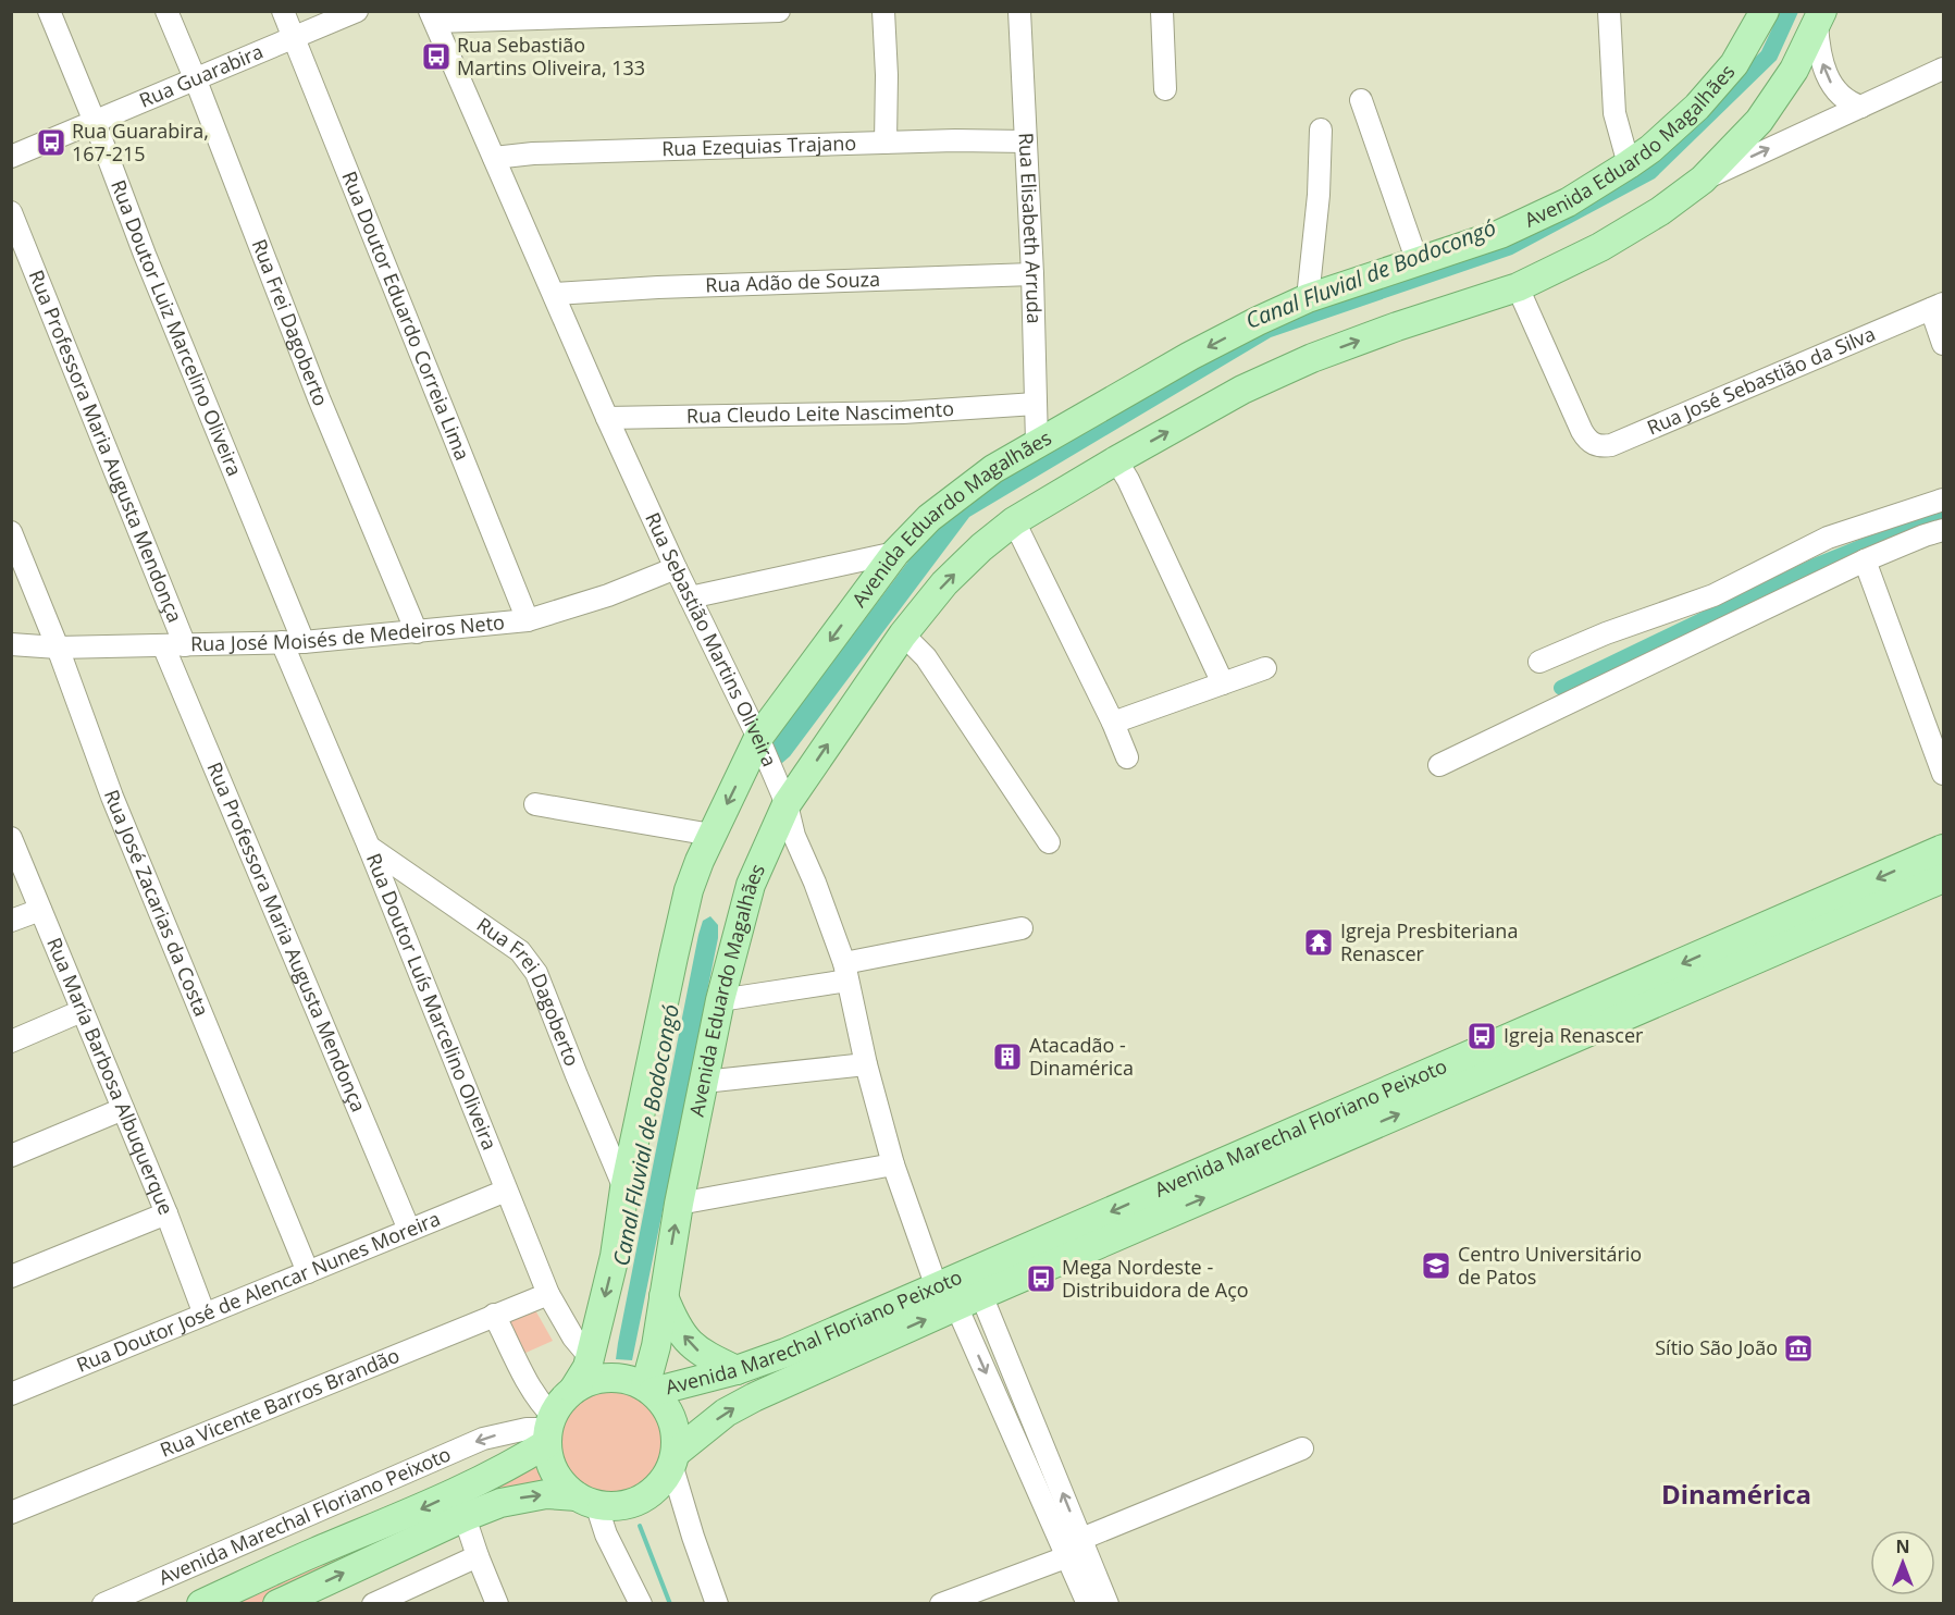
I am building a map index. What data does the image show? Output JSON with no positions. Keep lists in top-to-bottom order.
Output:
{
  "streets": {
    "main road": ["Avenida Eduardo Magalhães", "Avenida Marechal Floriano Peixoto"],
    "street": [
      "Rua Guarabira",
      "Rua Ezequias Trajano",
      "Rua Elisabeth Arruda",
      "Rua Adão de Souza",
      "Rua Doutor Eduardo Correia Lima",
      "Rua Frei Dagoberto",
      "Rua Doutor Luiz Marcelino Oliveira",
      "Rua José Sebastião da Silva",
      "Rua Cleudo Leite Nascimento",
      "Rua Professora Maria Augusta Mendonça",
      "Rua José Moisés de Medeiros Neto",
      "Rua Sebastião Martins Oliveira",
      "Rua José Zacarias da Costa",
      "Rua Doutor Luís Marcelino Oliveira",
      "Rua María Barbosa Albuquerque",
      "Rua Doutor José de Alencar Nunes Moreira",
      "Rua Vicente Barros Brandão"
    ]
  },
  "crossings": [
    ["Rua Guarabira", "Rua Doutor Eduardo Correia Lima"],
    ["Rua Guarabira", "Rua Frei Dagoberto"],
    ["Rua Guarabira", "Rua Doutor Luiz Marcelino Oliveira"],
    ["Avenida Eduardo Magalhães", "Rua Elisabeth Arruda"],
    ["Avenida Eduardo Magalhães", "Rua Frei Dagoberto"],
    ["Avenida Eduardo Magalhães", "Rua José Sebastião da Silva"],
    ["Avenida Eduardo Magalhães", "Rua Sebastião Martins Oliveira"],
    ["Avenida Eduardo Magalhães", "Rua Doutor Luís Marcelino Oliveira"],
    ["Avenida Eduardo Magalhães", "Avenida Marechal Floriano Peixoto"],
    ["Rua Ezequias Trajano", "Rua Elisabeth Arruda"],
    ["Rua Ezequias Trajano", "Rua Sebastião Martins Oliveira"],
    ["Rua Elisabeth Arruda", "Rua Adão de Souza"],
    ["Rua Elisabeth Arruda", "Rua Cleudo Leite Nascimento"],
    ["Rua Adão de Souza", "Rua Sebastião Martins Oliveira"],
    ["Rua Doutor Eduardo Correia Lima", "Rua José Moisés de Medeiros Neto"],
    ["Rua Frei Dagoberto", "Rua José Moisés de Medeiros Neto"],
    ["Rua Frei Dagoberto", "Rua Doutor Luís Marcelino Oliveira"],
    ["Rua Doutor Luiz Marcelino Oliveira", "Rua José Moisés de Medeiros Neto"],
    ["Rua Cleudo Leite Nascimento", "Rua Sebastião Martins Oliveira"],
    ["Rua Professora Maria Augusta Mendonça", "Rua José Moisés de Medeiros Neto"],
    ["Rua Professora Maria Augusta Mendonça", "Rua Doutor José de Alencar Nunes Moreira"],
    ["Rua José Moisés de Medeiros Neto", "Rua Sebastião Martins Oliveira"],
    ["Rua José Moisés de Medeiros Neto", "Rua José Zacarias da Costa"],
    ["Rua José Moisés de Medeiros Neto", "Rua Doutor Luís Marcelino Oliveira"],
    ["Rua Sebastião Martins Oliveira", "Avenida Marechal Floriano Peixoto"],
    ["Rua José Zacarias da Costa", "Rua Doutor José de Alencar Nunes Moreira"],
    ["Rua Doutor Luís Marcelino Oliveira", "Rua Doutor José de Alencar Nunes Moreira"],
    ["Rua Doutor Luís Marcelino Oliveira", "Rua Vicente Barros Brandão"],
    ["Rua María Barbosa Albuquerque", "Rua Doutor José de Alencar Nunes Moreira"]
  ],
  "districts": ["Dinamérica"],
  "water": ["Canal Fluvial de Bodocongó"],
  "places": {
    "bus stop": [
      "Rua Sebastião Martins Oliveira, 133",
      "Rua Guarabira, 167-215",
      "Igreja Renascer",
      "Mega Nordeste - Distribuidora de Aço"
    ],
    "temple": ["Igreja Presbiteriana Renascer"],
    "building": ["Atacadão - Dinamérica"],
    "school or university": ["Centro Universitário de Patos"],
    "museum": ["Sítio São João"]
  },
  "north": "top"
}
